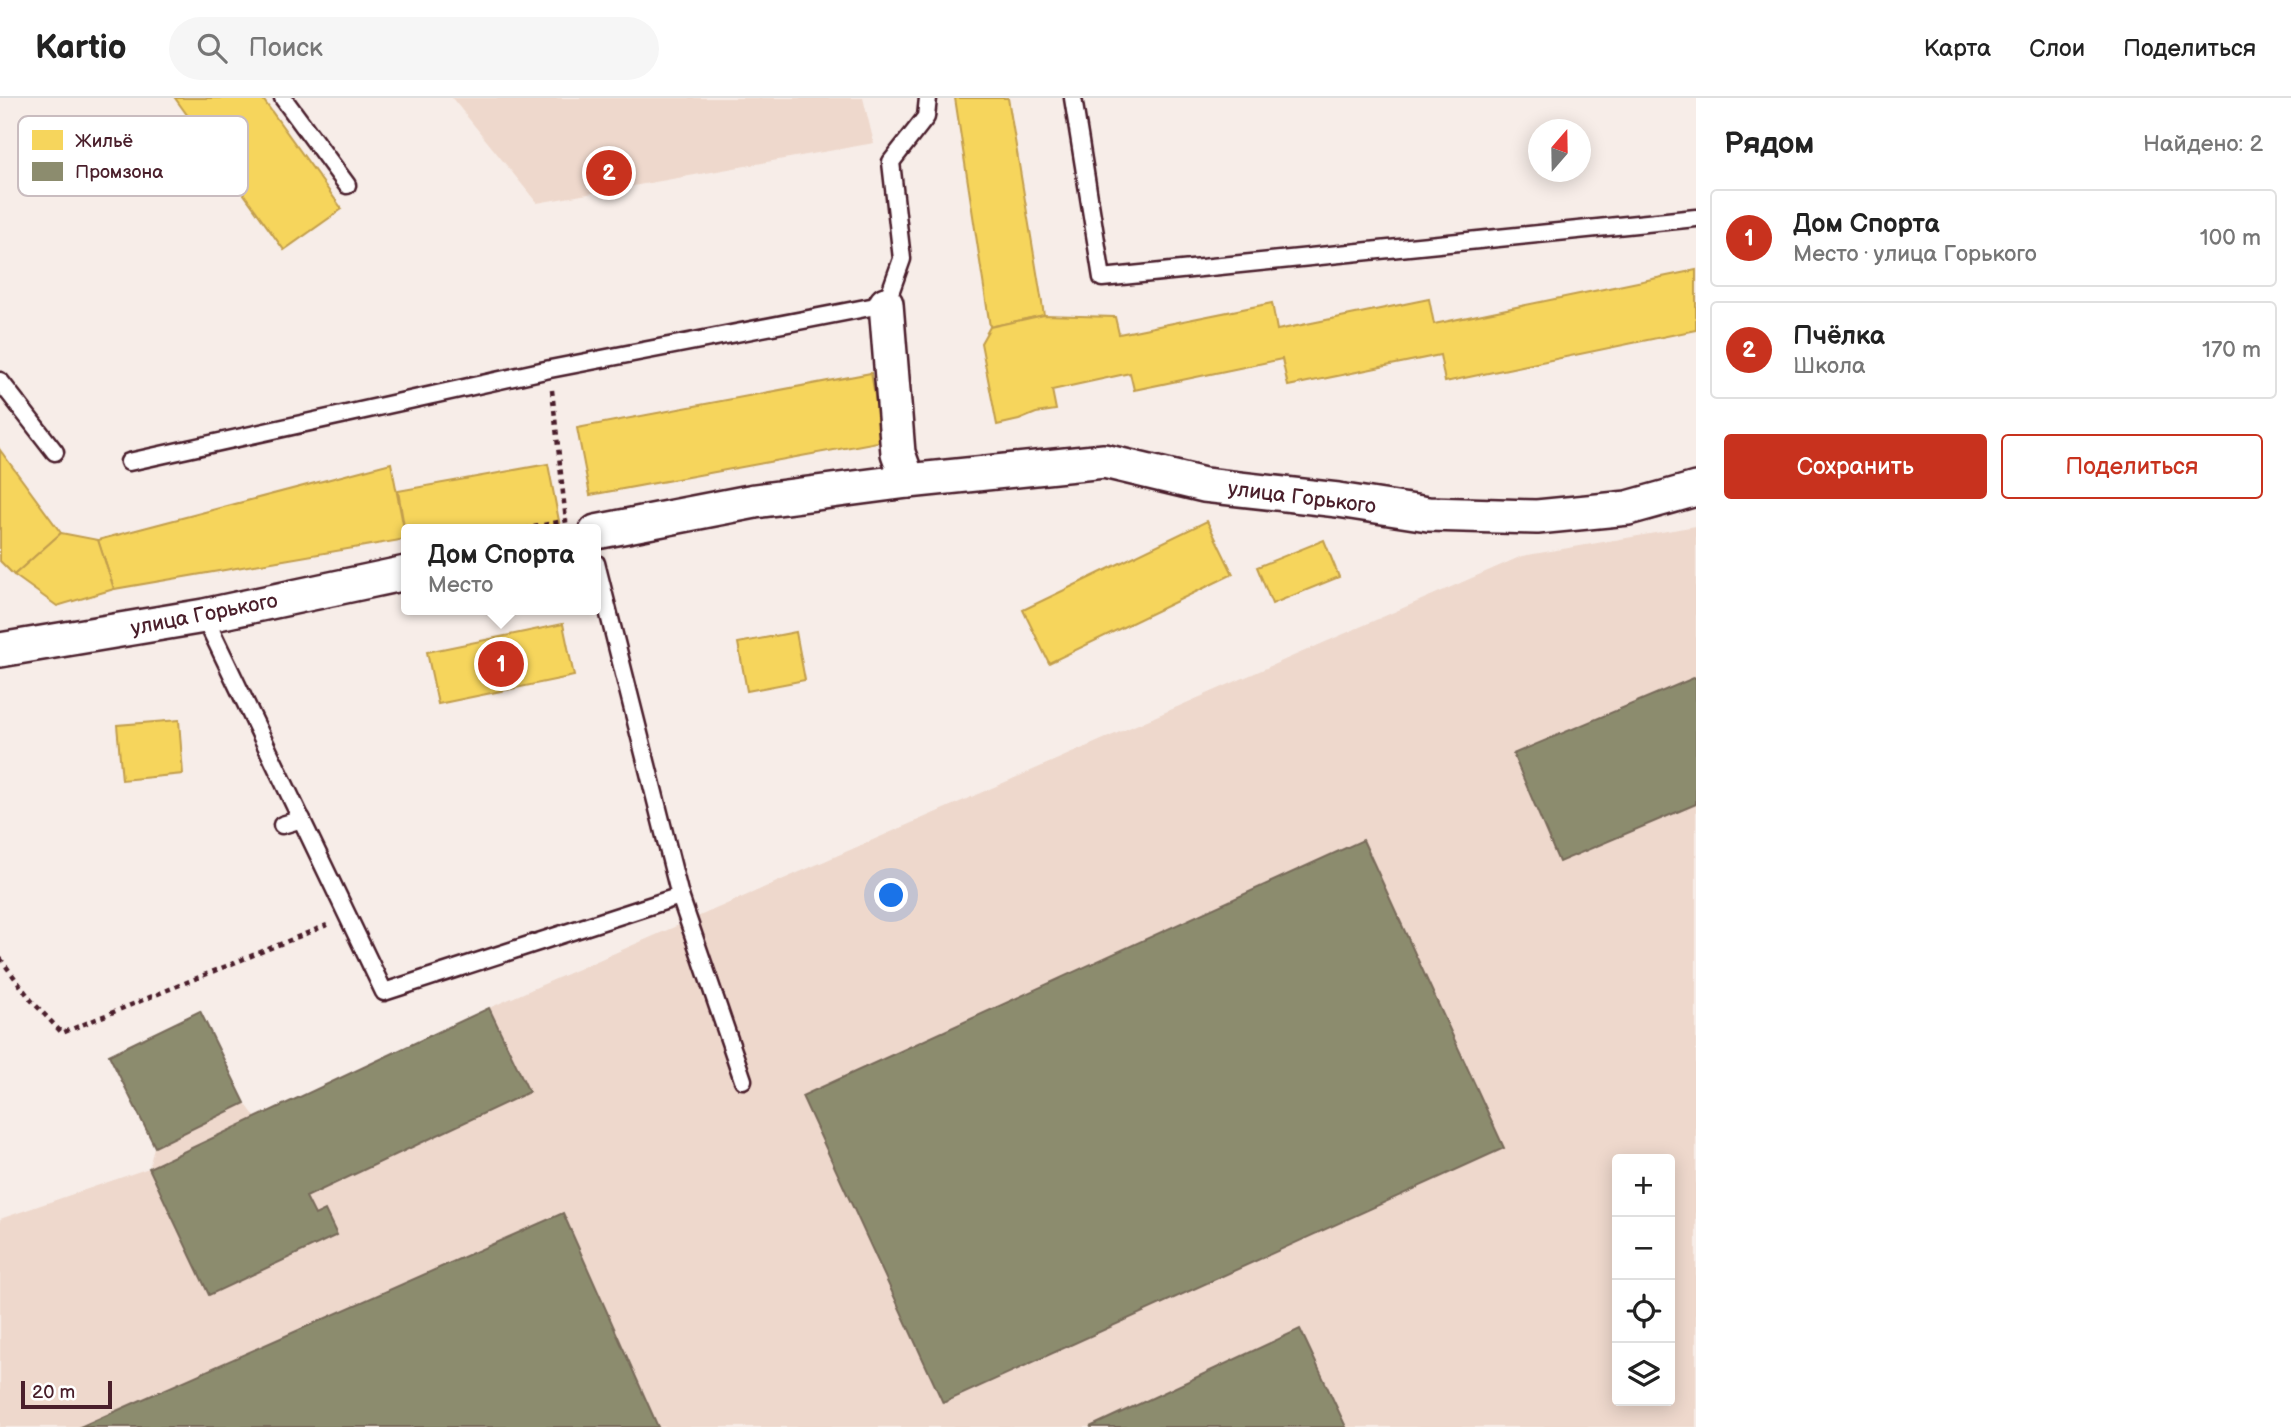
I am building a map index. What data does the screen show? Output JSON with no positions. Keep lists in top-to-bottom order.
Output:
{
  "streets": {
    "street": ["улица Горького"]
  },
  "legend": ["Жильё", "Промзона"],
  "scale_bar": "20 m",
  "north": "top",
  "page": {
    "header": "Kartio",
    "search": "Поиск",
    "nav": ["Карта", "Слои", "Поделиться"],
    "heading": ["Рядом", "Найдено: 2"],
    "pins": ["2", "1"],
    "list": [
      {
        "mark": "1",
        "name": "Дом Спорта",
        "note": "Место · улица Горького",
        "value": "100 m"
      },
      {
        "mark": "2",
        "name": "Пчёлка",
        "note": "Школа",
        "value": "170 m"
      }
    ],
    "buttons": ["Сохранить", "Поделиться"],
    "popup": ["Дом Спорта", "Место"],
    "map_buttons": ["+", "−"],
    "scale": "20 m"
  }
}
